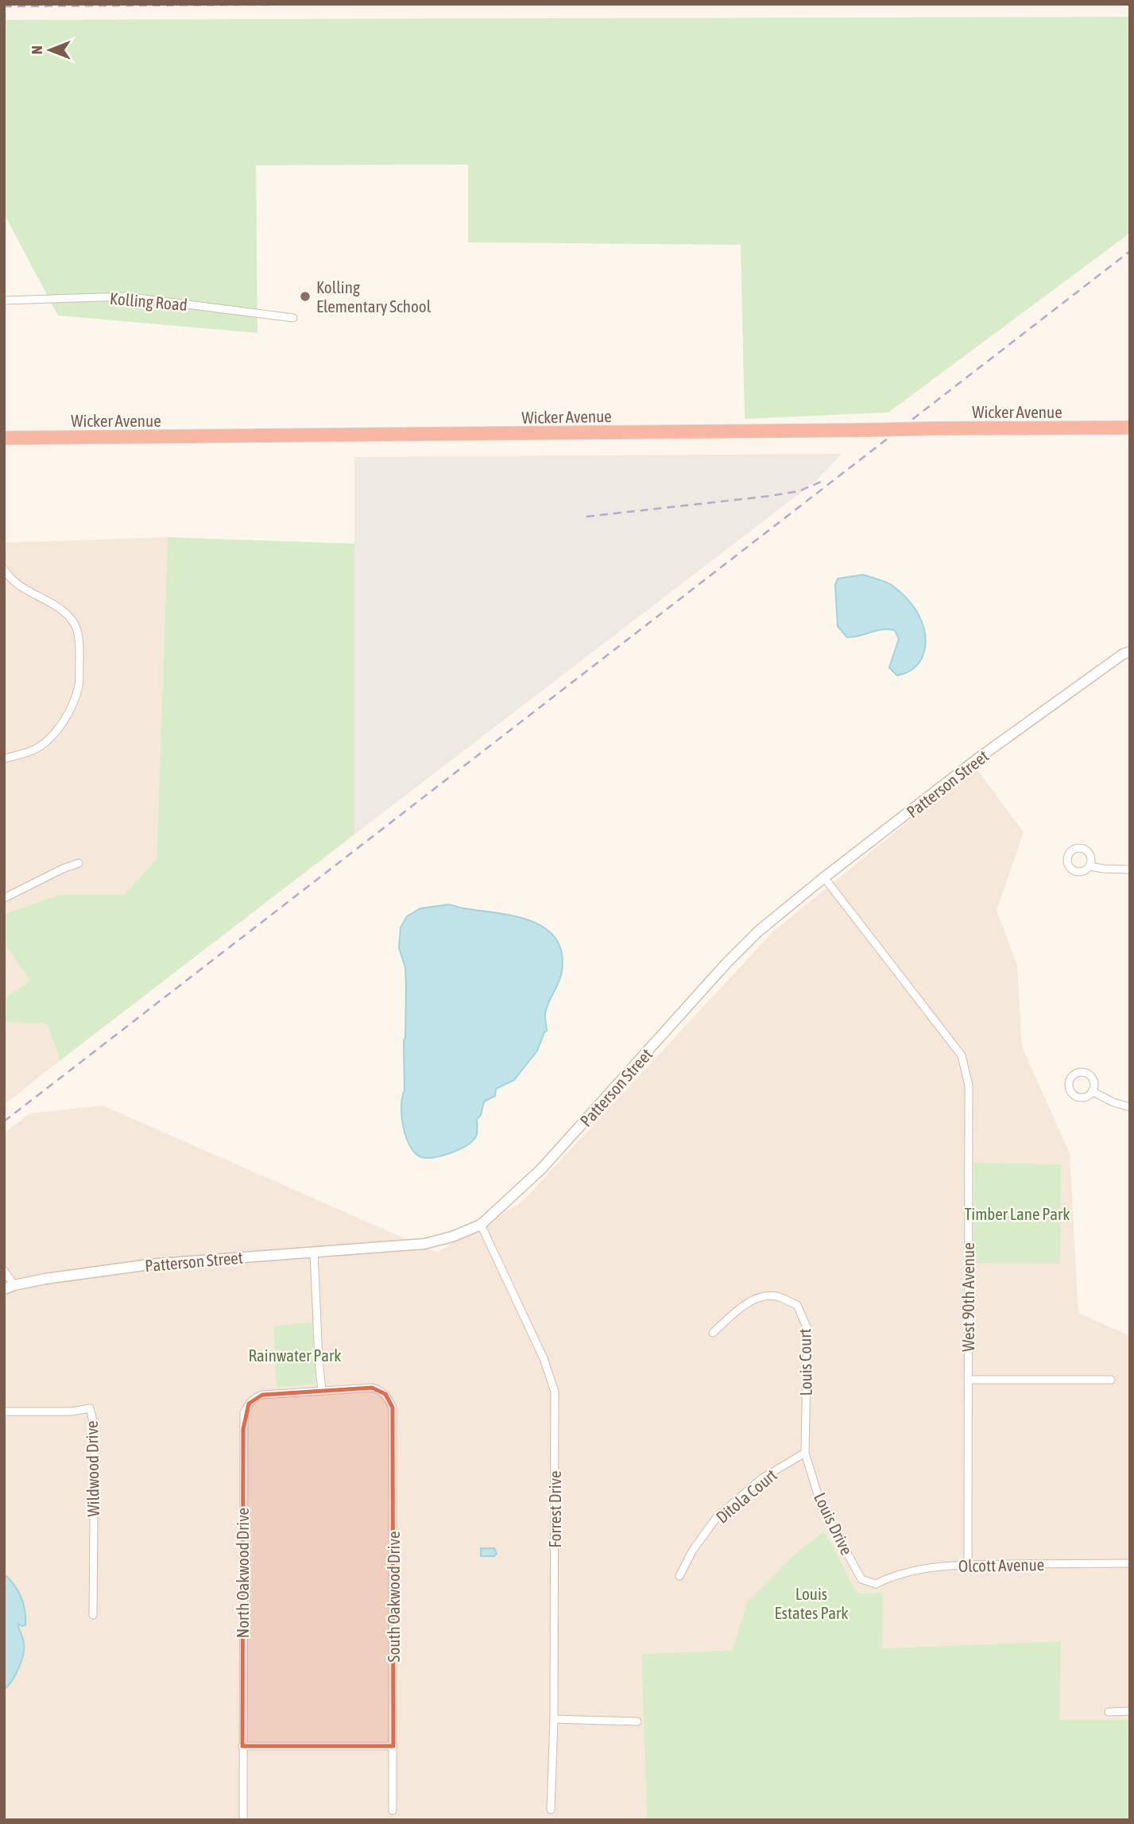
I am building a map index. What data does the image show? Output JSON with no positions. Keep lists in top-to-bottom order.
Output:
{
  "streets": {
    "highway": ["Wicker Avenue"],
    "street": [
      "Kolling Road",
      "Patterson Street",
      "West 90th Avenue",
      "Louis Court",
      "Wildwood Drive",
      "Ditola Court",
      "Forrest Drive",
      "Louis Drive",
      "Olcott Avenue",
      "North Oakwood Drive",
      "South Oakwood Drive"
    ]
  },
  "crossings": [
    ["Patterson Street", "West 90th Avenue"],
    ["Patterson Street", "Forrest Drive"],
    ["West 90th Avenue", "Olcott Avenue"],
    ["Louis Court", "Ditola Court"],
    ["Louis Court", "Louis Drive"],
    ["Ditola Court", "Louis Drive"],
    ["Louis Drive", "Olcott Avenue"],
    ["North Oakwood Drive", "South Oakwood Drive"]
  ],
  "parks": ["Timber Lane Park", "Rainwater Park", "Louis Estates Park"],
  "places": ["Kolling Elementary School"],
  "north": "left"
}
